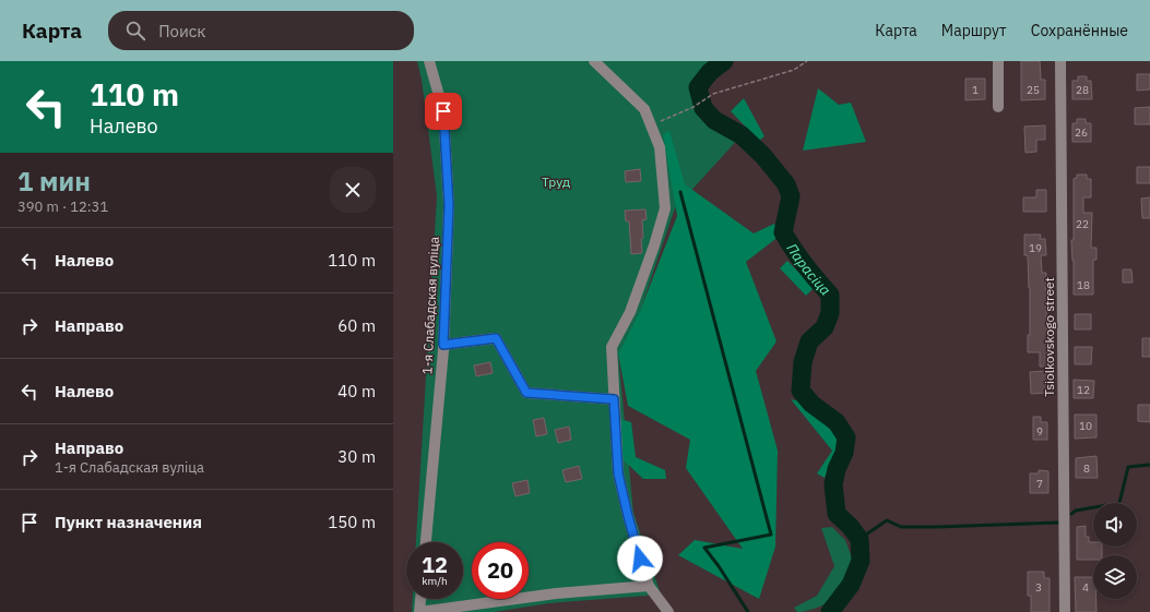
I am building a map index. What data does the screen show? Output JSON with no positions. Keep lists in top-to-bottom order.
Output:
{
  "streets": {
    "street": ["1-я Слабадская вуліца", "Tsiolkovskogo street"]
  },
  "water": ["Парасіца"],
  "parks": ["Труд"],
  "house_numbers": [
    "1",
    "25",
    "28",
    "26",
    "22",
    "19",
    "18",
    "12",
    "10",
    "9",
    "8",
    "7",
    "3",
    "4"
  ],
  "page": {
    "header": "Карта",
    "search": "Поиск",
    "nav": ["Карта", "Маршрут", "Сохранённые"],
    "turn": ["110 m", "Налево"],
    "heading": ["1 мин", "390 m · 12:31"],
    "list": [
      {
        "name": "Налево",
        "value": "110 m"
      },
      {
        "name": "Направо",
        "value": "60 m"
      },
      {
        "name": "Налево",
        "value": "40 m"
      },
      {
        "name": "Направо",
        "note": "1-я Слабадская вуліца",
        "value": "30 m"
      },
      {
        "name": "Пункт назначения",
        "value": "150 m"
      }
    ],
    "speed": "12 km/h",
    "limit": "20"
  }
}
